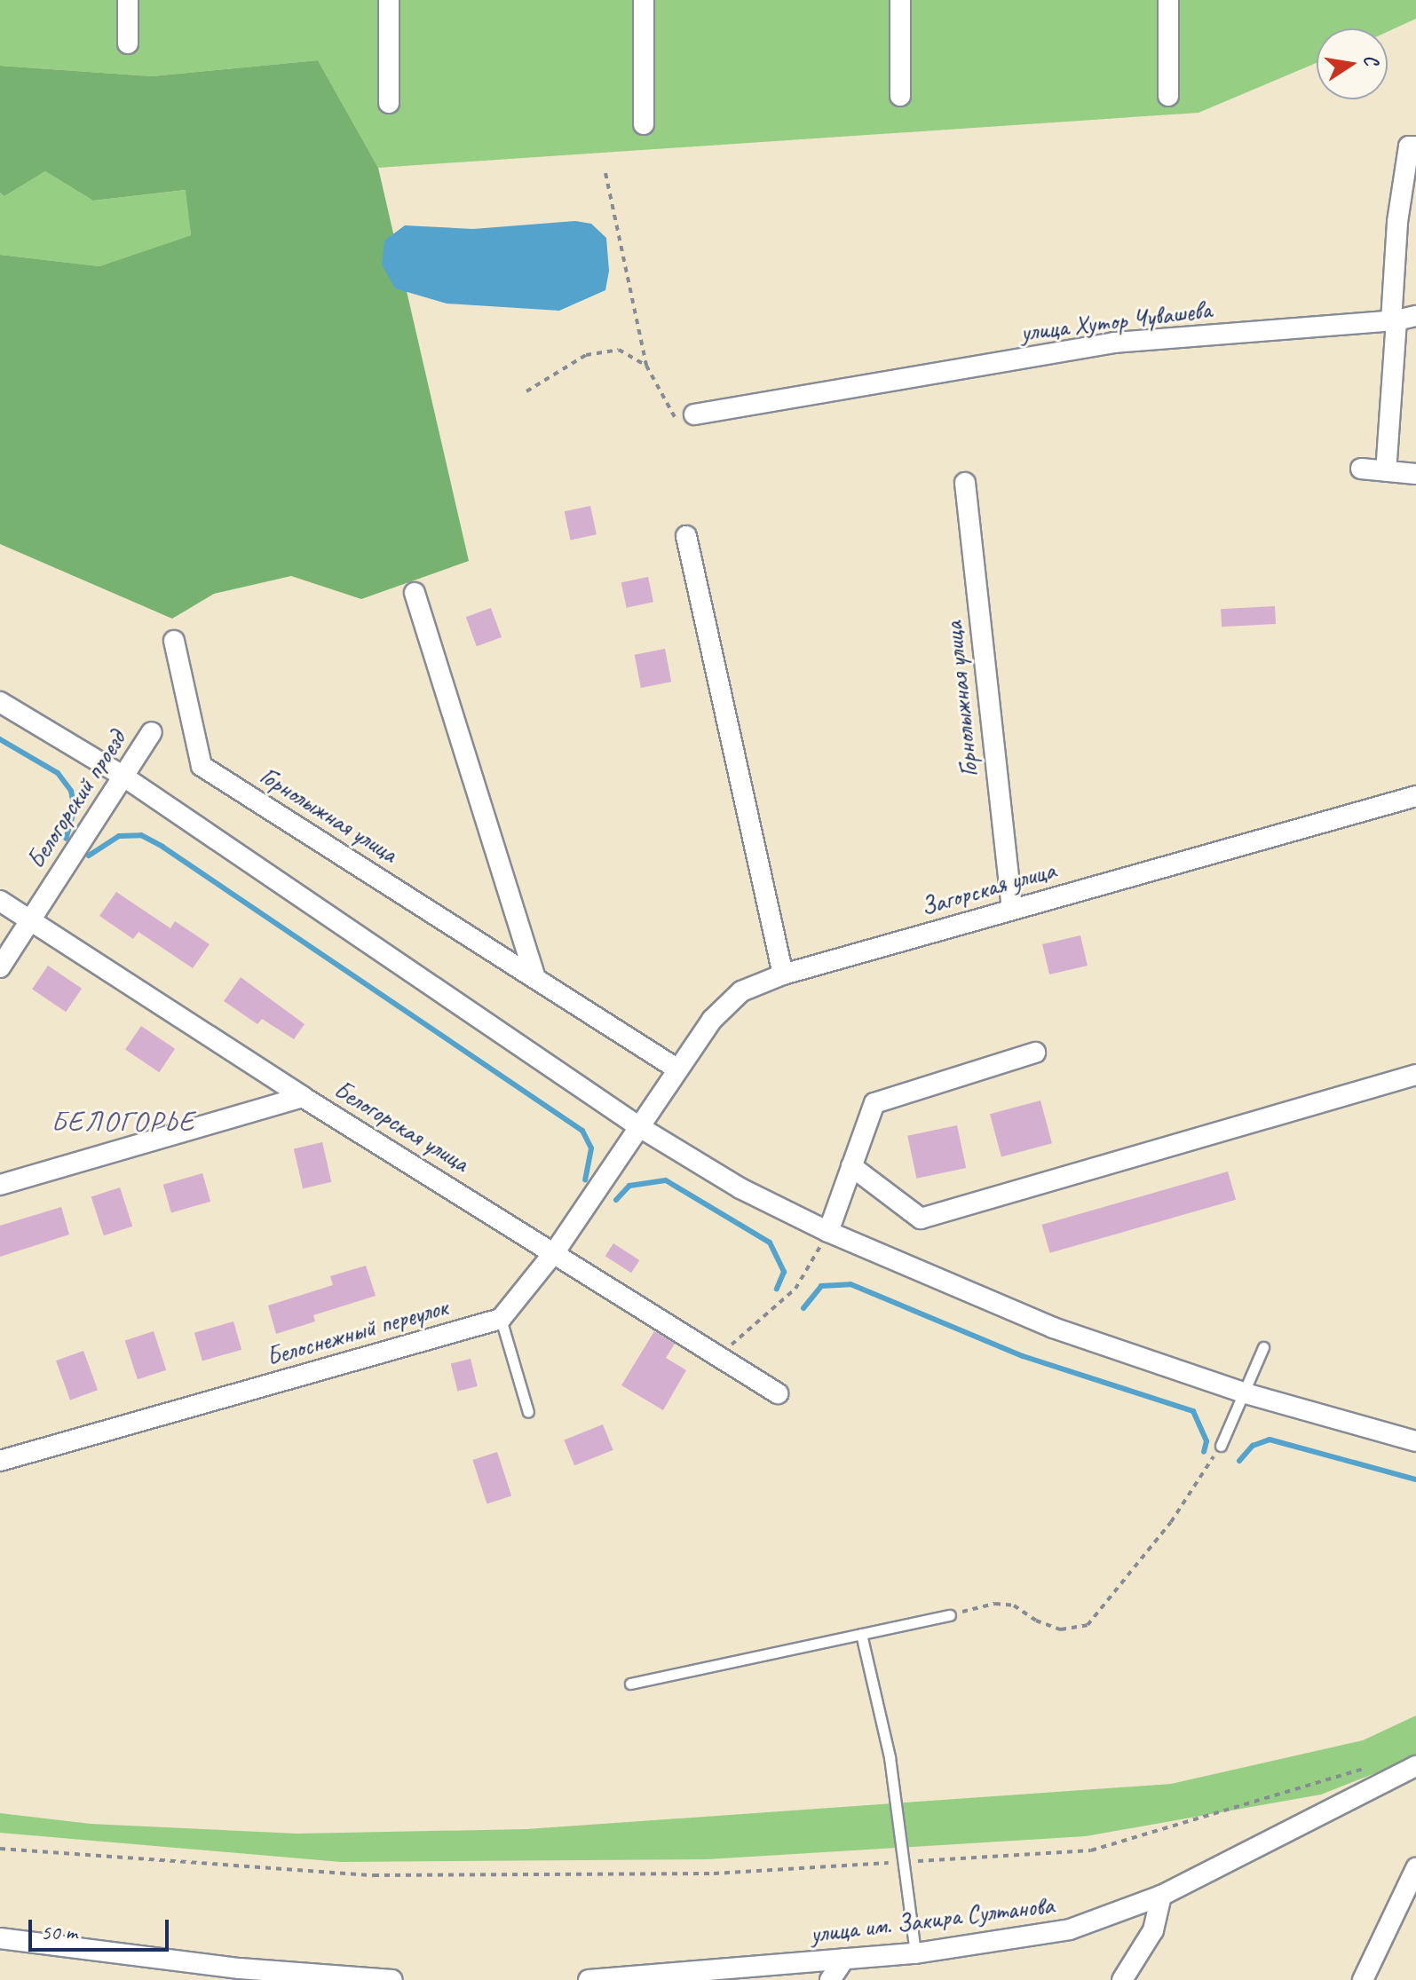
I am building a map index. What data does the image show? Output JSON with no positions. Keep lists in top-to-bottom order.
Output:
{
  "streets": {
    "street": [
      "улица Хутор Чувашева",
      "Горнолыжная улица",
      "Белогорский проезд",
      "Загорская улица",
      "Белогорская улица",
      "Белоснежный переулок",
      "улица им. Закира Султанова"
    ]
  },
  "crossings": [
    ["Горнолыжная улица", "Загорская улица"],
    ["Белогорский проезд", "Белогорская улица"]
  ],
  "districts": ["БЕЛОГОРЬЕ"],
  "scale_bar": "50 m",
  "north": "right"
}
